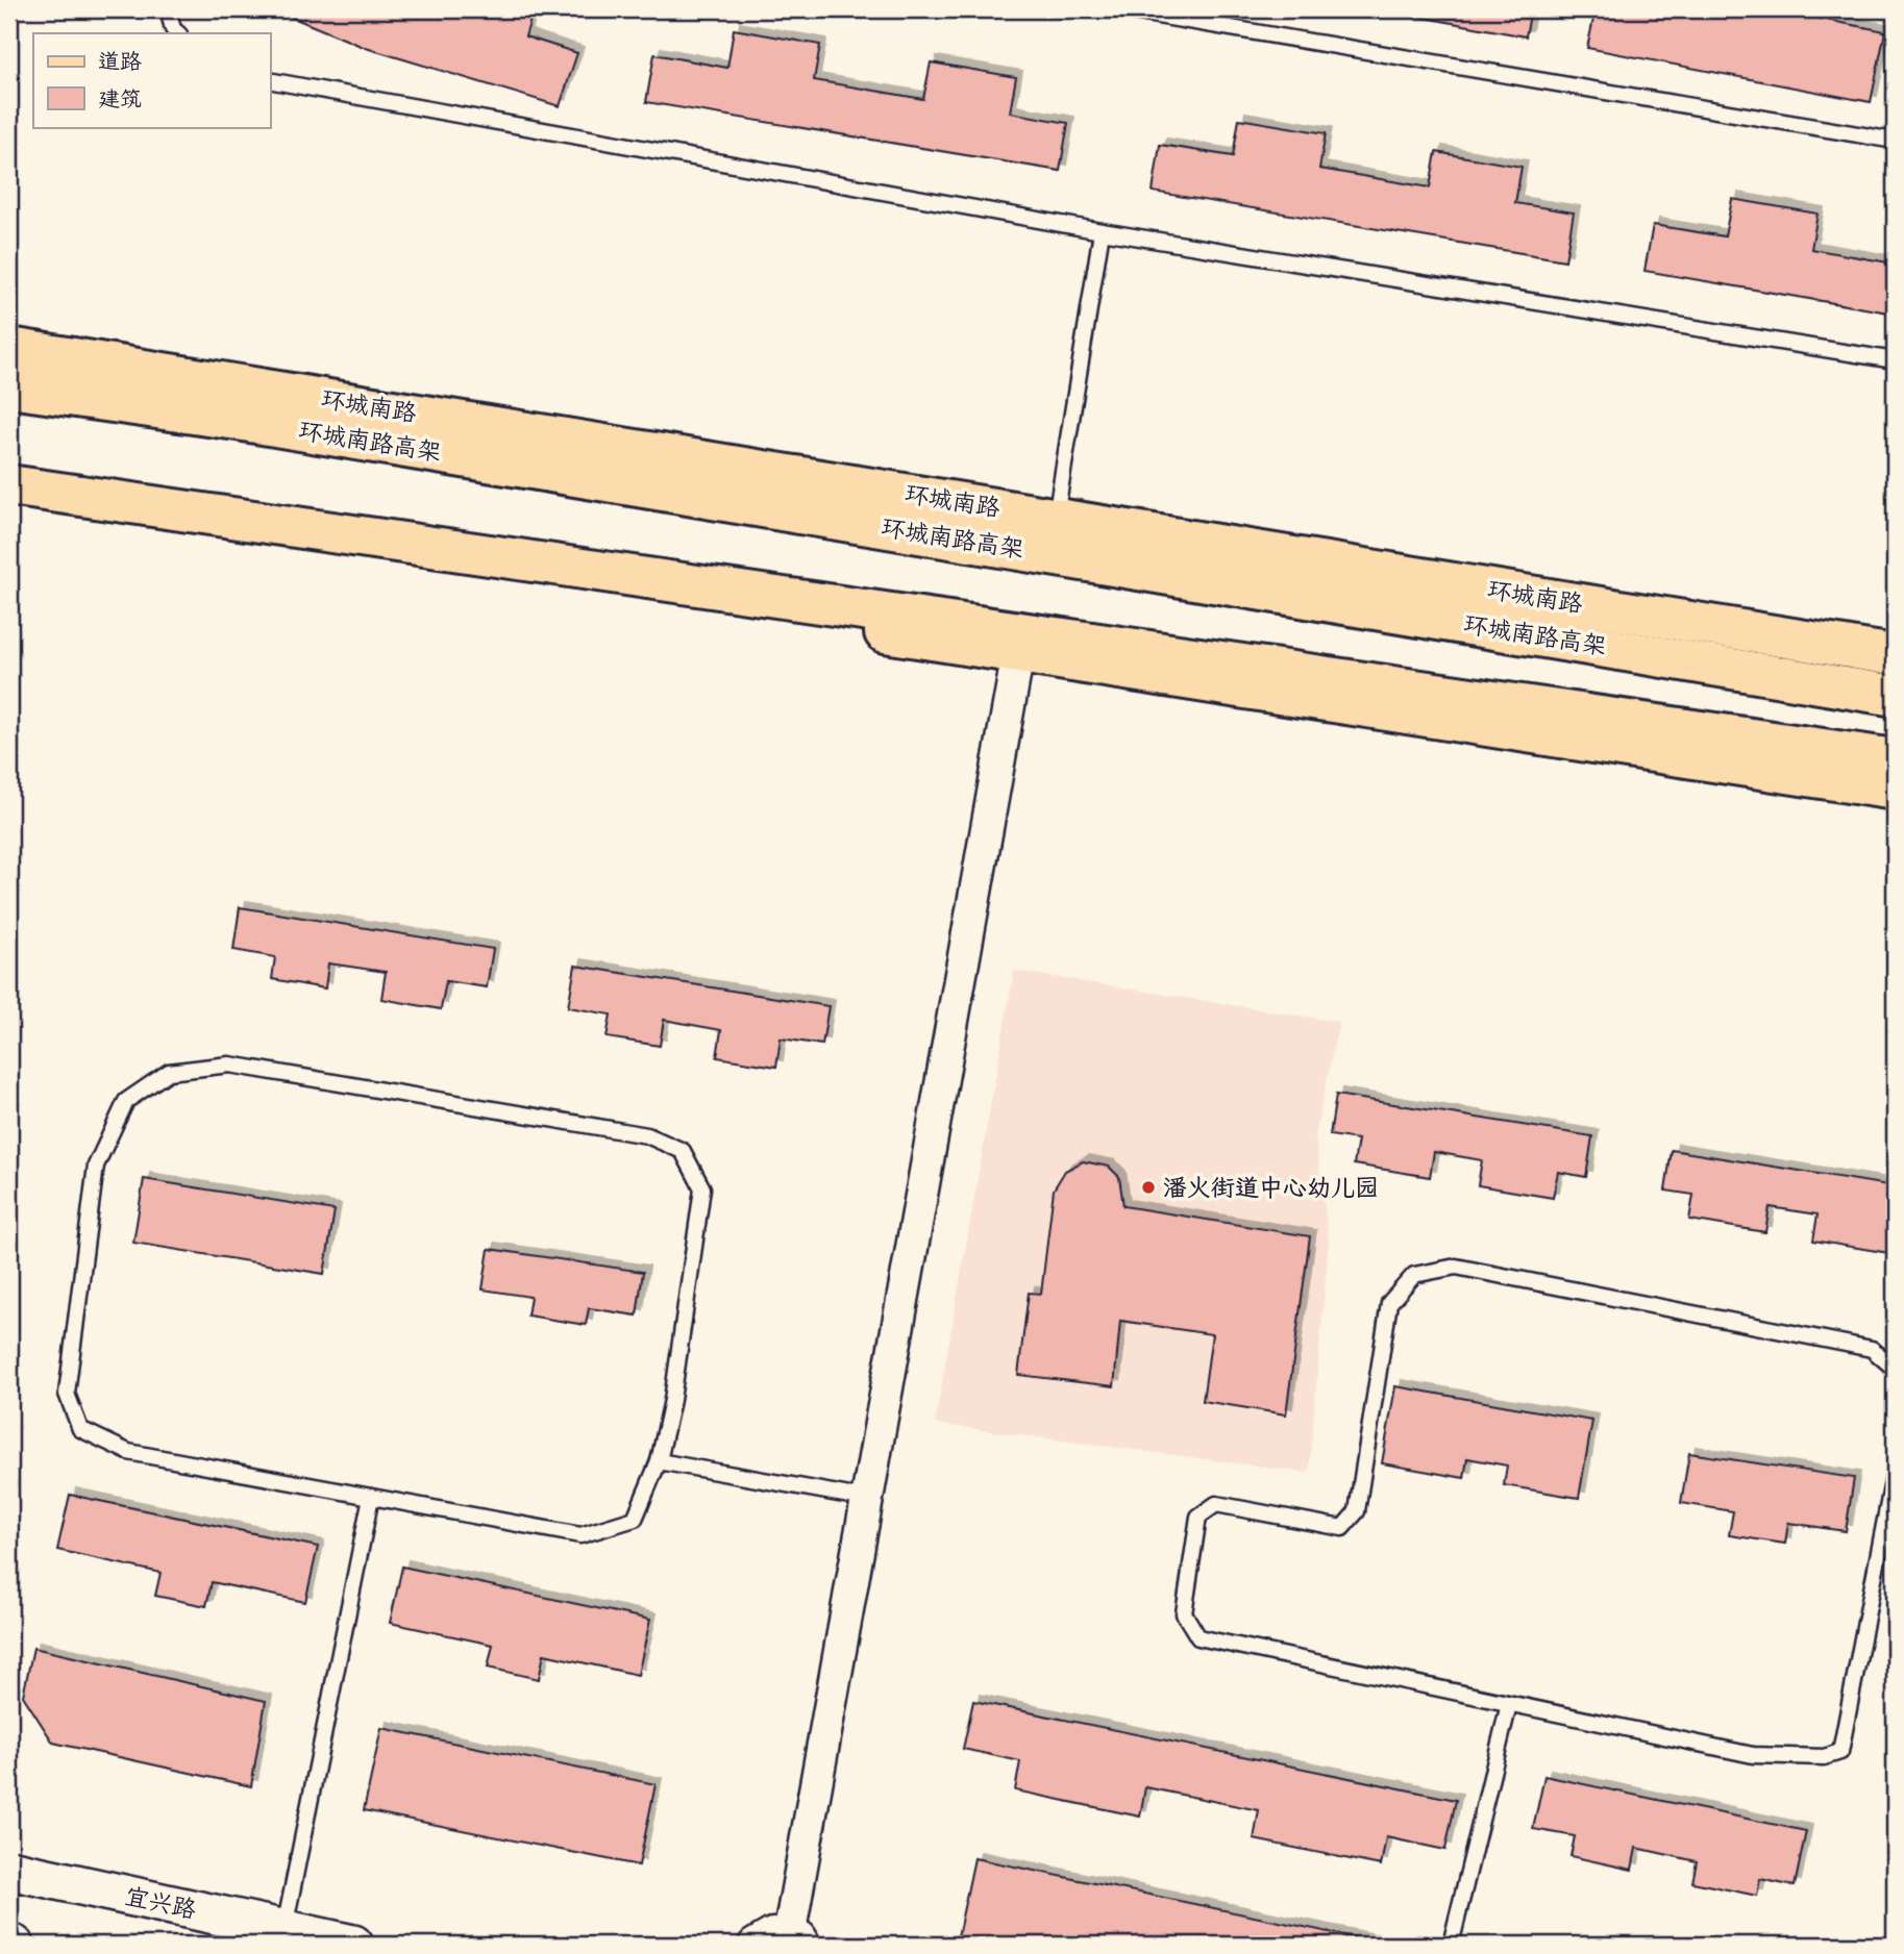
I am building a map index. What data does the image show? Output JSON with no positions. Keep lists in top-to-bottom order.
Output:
{
  "streets": {
    "main road": ["环城南路", "环城南路高架"],
    "street": ["宜兴路"]
  },
  "places": ["潘火街道中心幼儿园"],
  "legend": ["道路", "建筑"]
}
